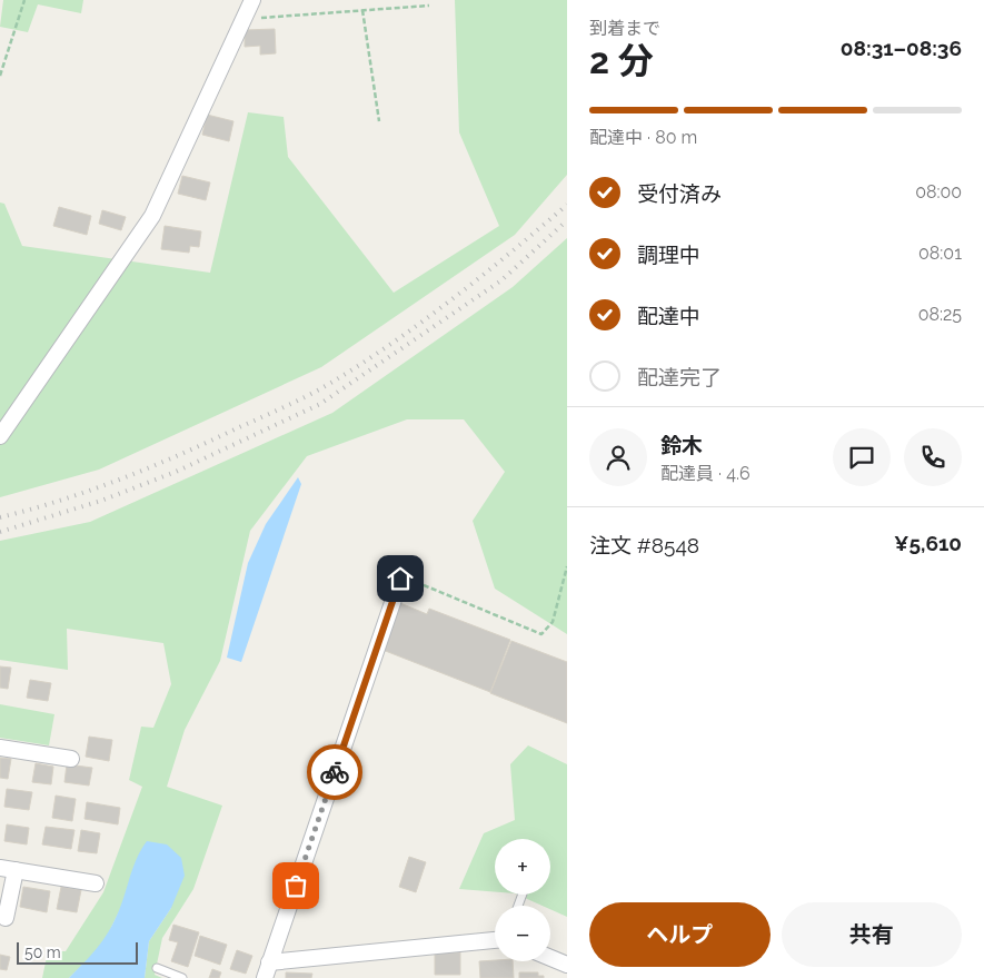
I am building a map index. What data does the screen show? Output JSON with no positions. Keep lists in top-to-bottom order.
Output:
{
  "scale_bar": "50 m",
  "page": {
    "heading": ["2 分", "到着まで", "08:31–08:36"],
    "panel": [
      "鈴木",
      "配達員 · 4.6",
      "注文 #8548",
      "¥5,610"
    ],
    "bar": "配達中 · 80 m",
    "list": [
      ["受付済み", "08:00"],
      ["調理中", "08:01"],
      ["配達中", "08:25"],
      "配達完了"
    ],
    "map_buttons": ["+", "−"],
    "buttons": ["ヘルプ", "共有"],
    "scale": "50 m"
  }
}
